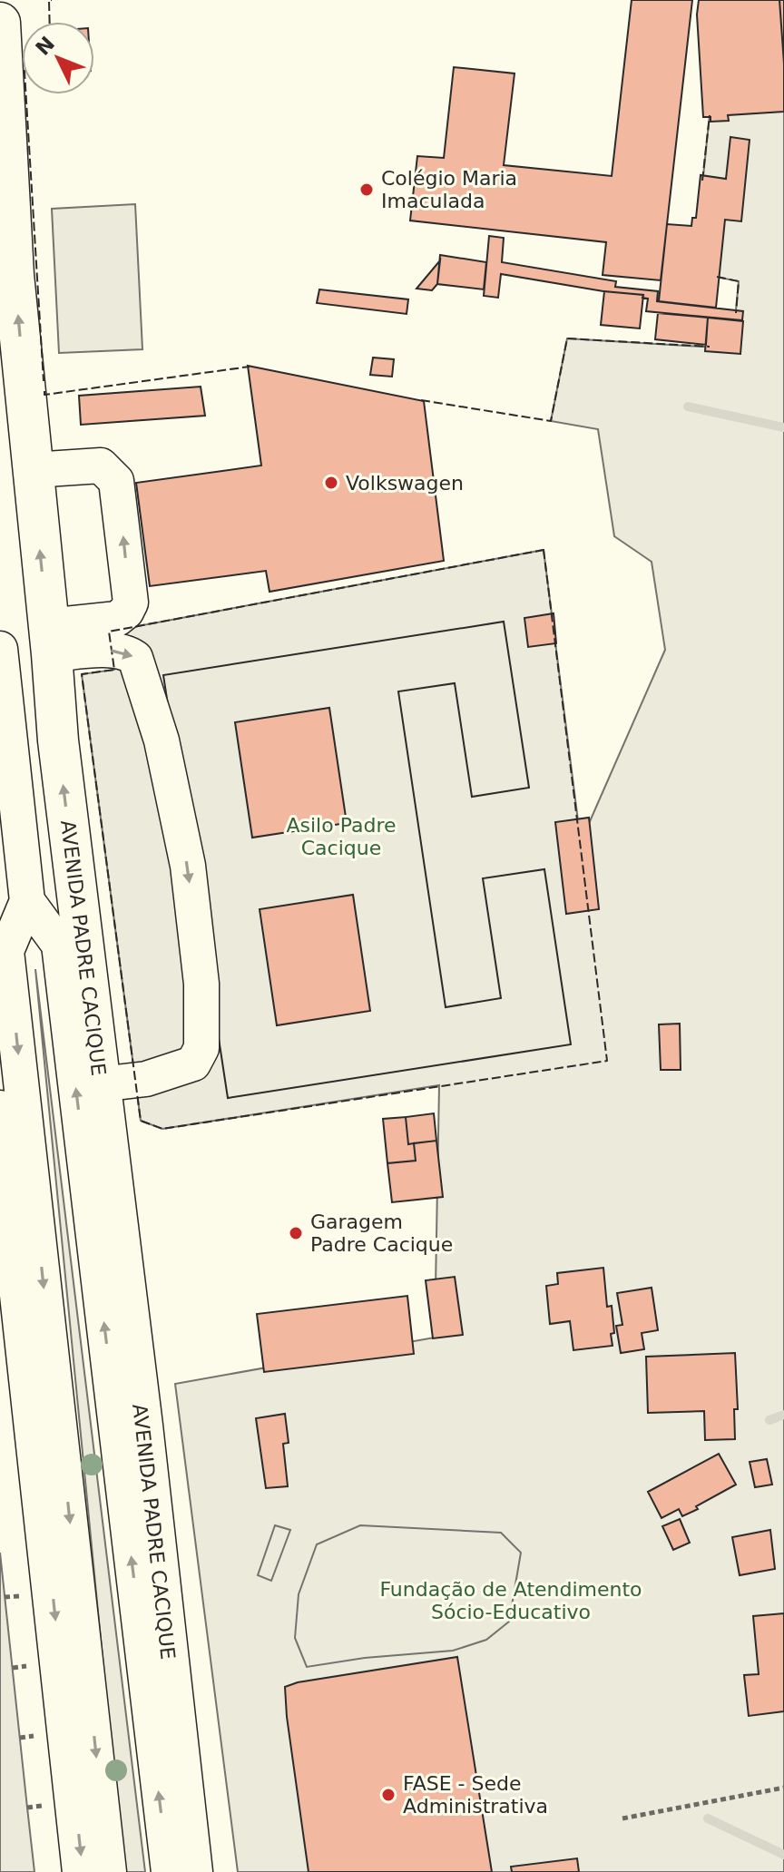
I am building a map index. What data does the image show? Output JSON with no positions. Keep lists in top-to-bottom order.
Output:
{
  "streets": {
    "main road": ["AVENIDA PADRE CACIQUE"]
  },
  "one_way": ["AVENIDA PADRE CACIQUE"],
  "parks": ["Asilo Padre Cacique", "Fundação de Atendimento Sócio-Educativo"],
  "places": [
    "Colégio Maria Imaculada",
    "Volkswagen",
    "Garagem Padre Cacique",
    "FASE - Sede Administrativa"
  ],
  "north": "top left"
}
